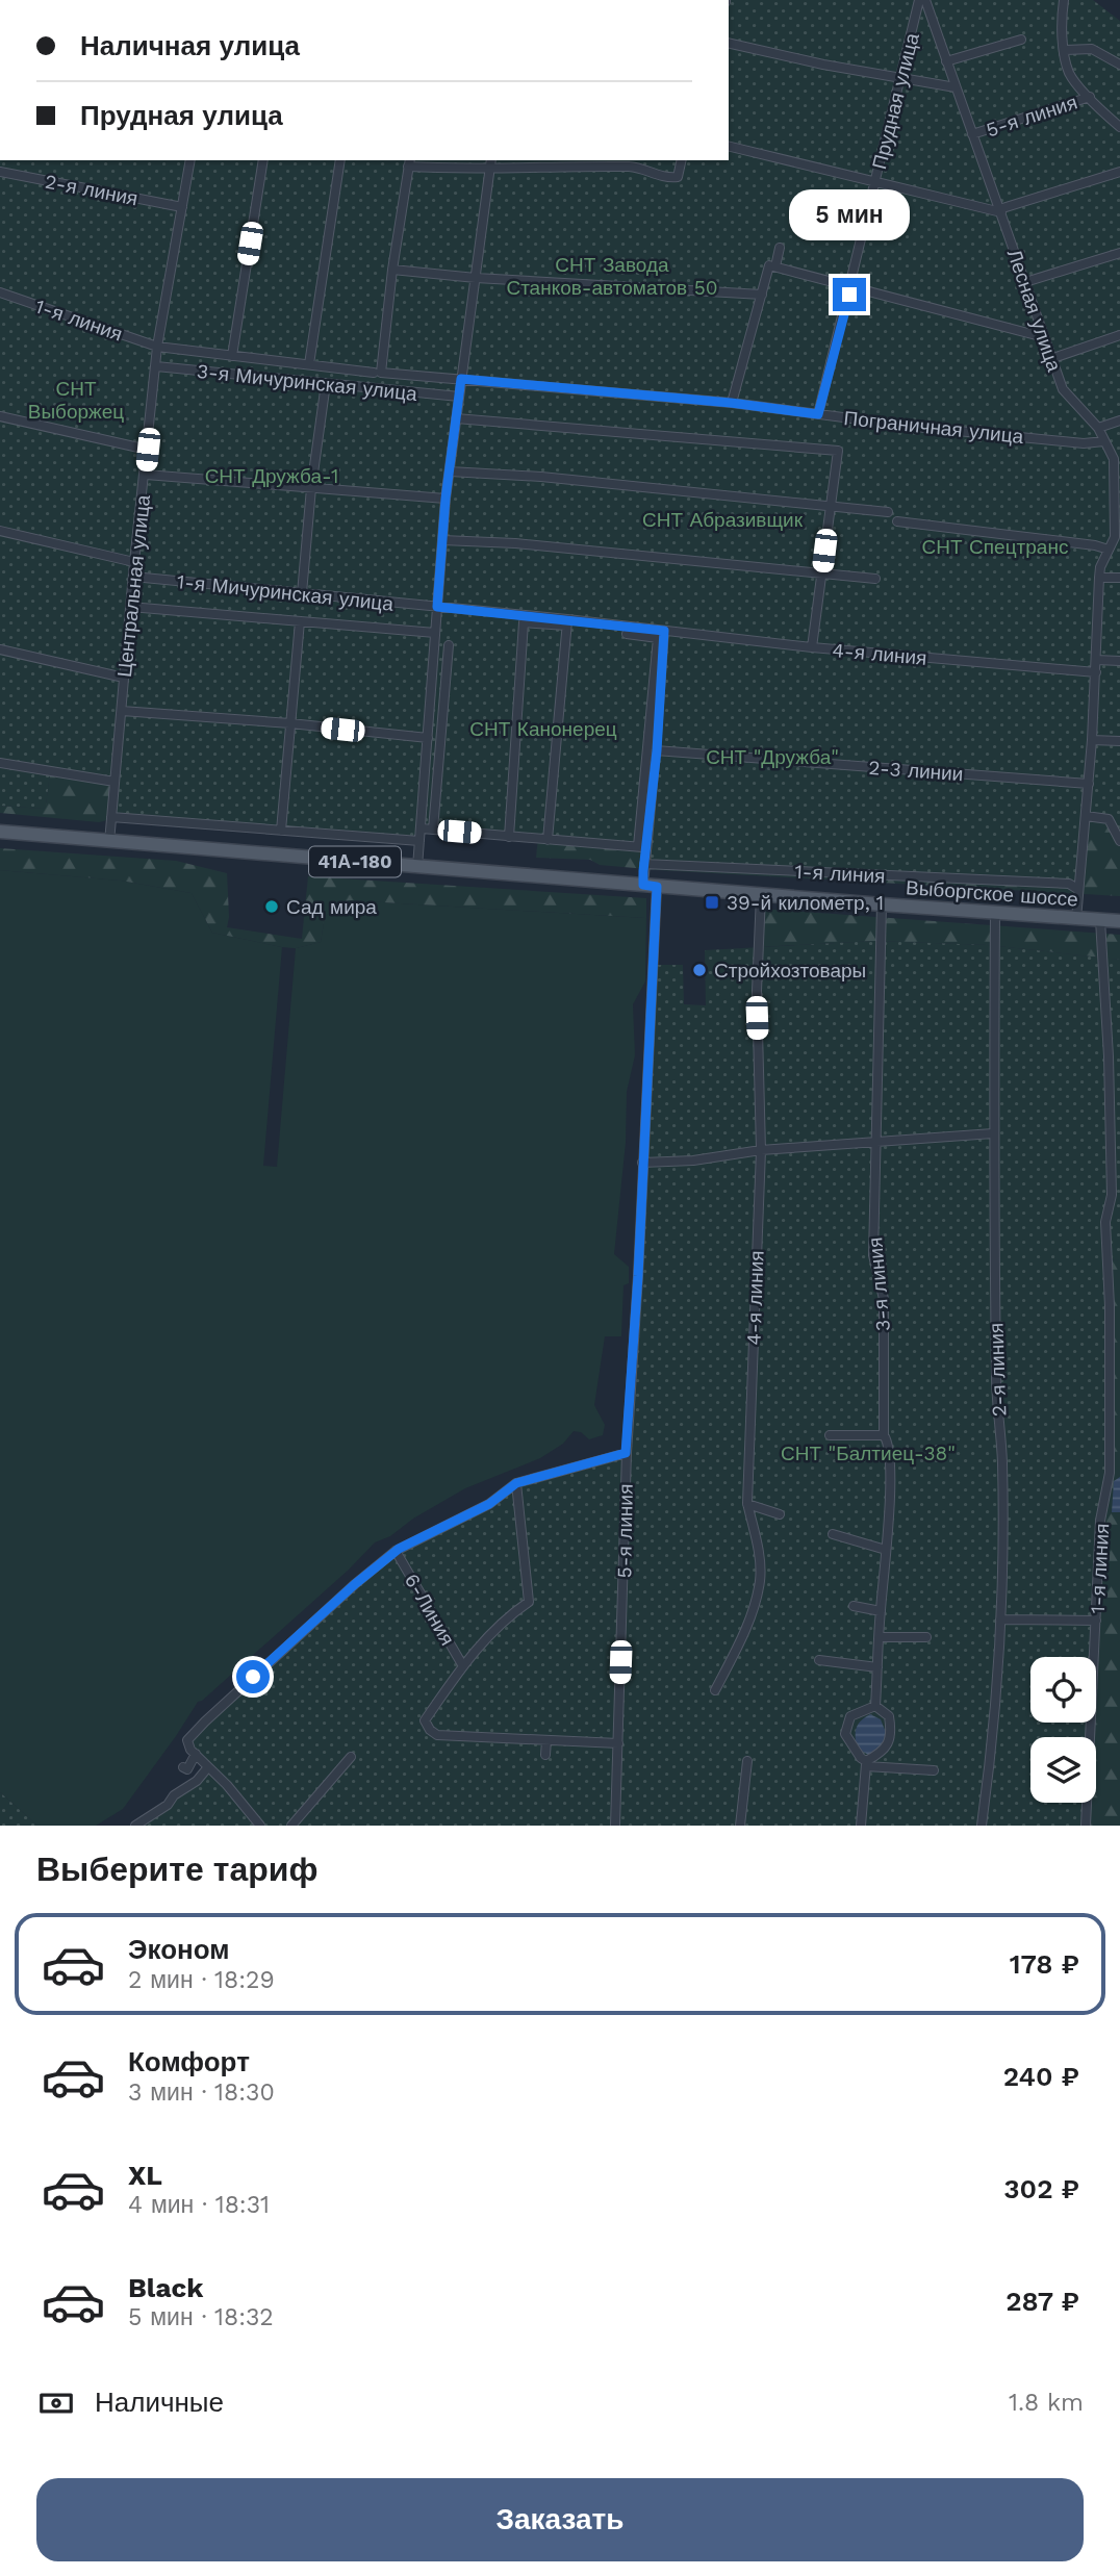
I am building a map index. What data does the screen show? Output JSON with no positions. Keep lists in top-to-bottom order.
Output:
{
  "streets": {
    "main road": ["41А-180", "Выборгское шоссе"],
    "street": [
      "Прудная улица",
      "5-я линия",
      "2-я линия",
      "Лесная улица",
      "1-я линия",
      "3-я Мичуринская улица",
      "Пограничная улица",
      "Центральная улица",
      "1-я Мичуринская улица",
      "4-я линия",
      "2-3 линии",
      "3-я линия",
      "6-Линия"
    ]
  },
  "crossings": [
    ["Прудная улица", "Пограничная улица"],
    ["5-я линия", "Лесная улица"],
    ["5-я линия", "1-я линия"],
    ["5-я линия", "41А-180"],
    ["5-я линия", "Выборгское шоссе"],
    ["2-я линия", "Центральная улица"],
    ["2-я линия", "Выборгское шоссе"],
    ["Лесная улица", "1-я линия"],
    ["Лесная улица", "Пограничная улица"],
    ["Лесная улица", "4-я линия"],
    ["Лесная улица", "2-3 линии"],
    ["Лесная улица", "Выборгское шоссе"],
    ["1-я линия", "Пограничная улица"],
    ["1-я линия", "Центральная улица"],
    ["1-я линия", "Выборгское шоссе"],
    ["3-я Мичуринская улица", "Центральная улица"],
    ["Центральная улица", "1-я Мичуринская улица"],
    ["Центральная улица", "41А-180"],
    ["1-я Мичуринская улица", "4-я линия"],
    ["4-я линия", "Выборгское шоссе"],
    ["41А-180", "Выборгское шоссе"],
    ["Выборгское шоссе", "3-я линия"]
  ],
  "parks": [
    "СНТ Завода Станков-автоматов 50",
    "СНТ Выборжец",
    "СНТ Дружба-1",
    "СНТ Абразивщик",
    "СНТ Спецтранс",
    "СНТ Канонерец",
    "СНТ \"Дружба\"",
    "СНТ \"Балтиец-38\""
  ],
  "places": {
    "transit": ["39-й километр, 1"],
    "other": ["Сад мира", "Стройхозтовары"]
  },
  "page": {
    "banner": ["Наличная улица", "Прудная улица"],
    "bubble": "5 мин",
    "heading": "Выберите тариф",
    "list": [
      {
        "name": "Эконом",
        "note": "2 мин · 18:29",
        "value": "178 ₽"
      },
      {
        "name": "Комфорт",
        "note": "3 мин · 18:30",
        "value": "240 ₽"
      },
      {
        "name": "XL",
        "note": "4 мин · 18:31",
        "value": "302 ₽"
      },
      {
        "name": "Black",
        "note": "5 мин · 18:32",
        "value": "287 ₽"
      }
    ],
    "pay": ["Наличные", "1.8 km"],
    "buttons": "Заказать"
  }
}
